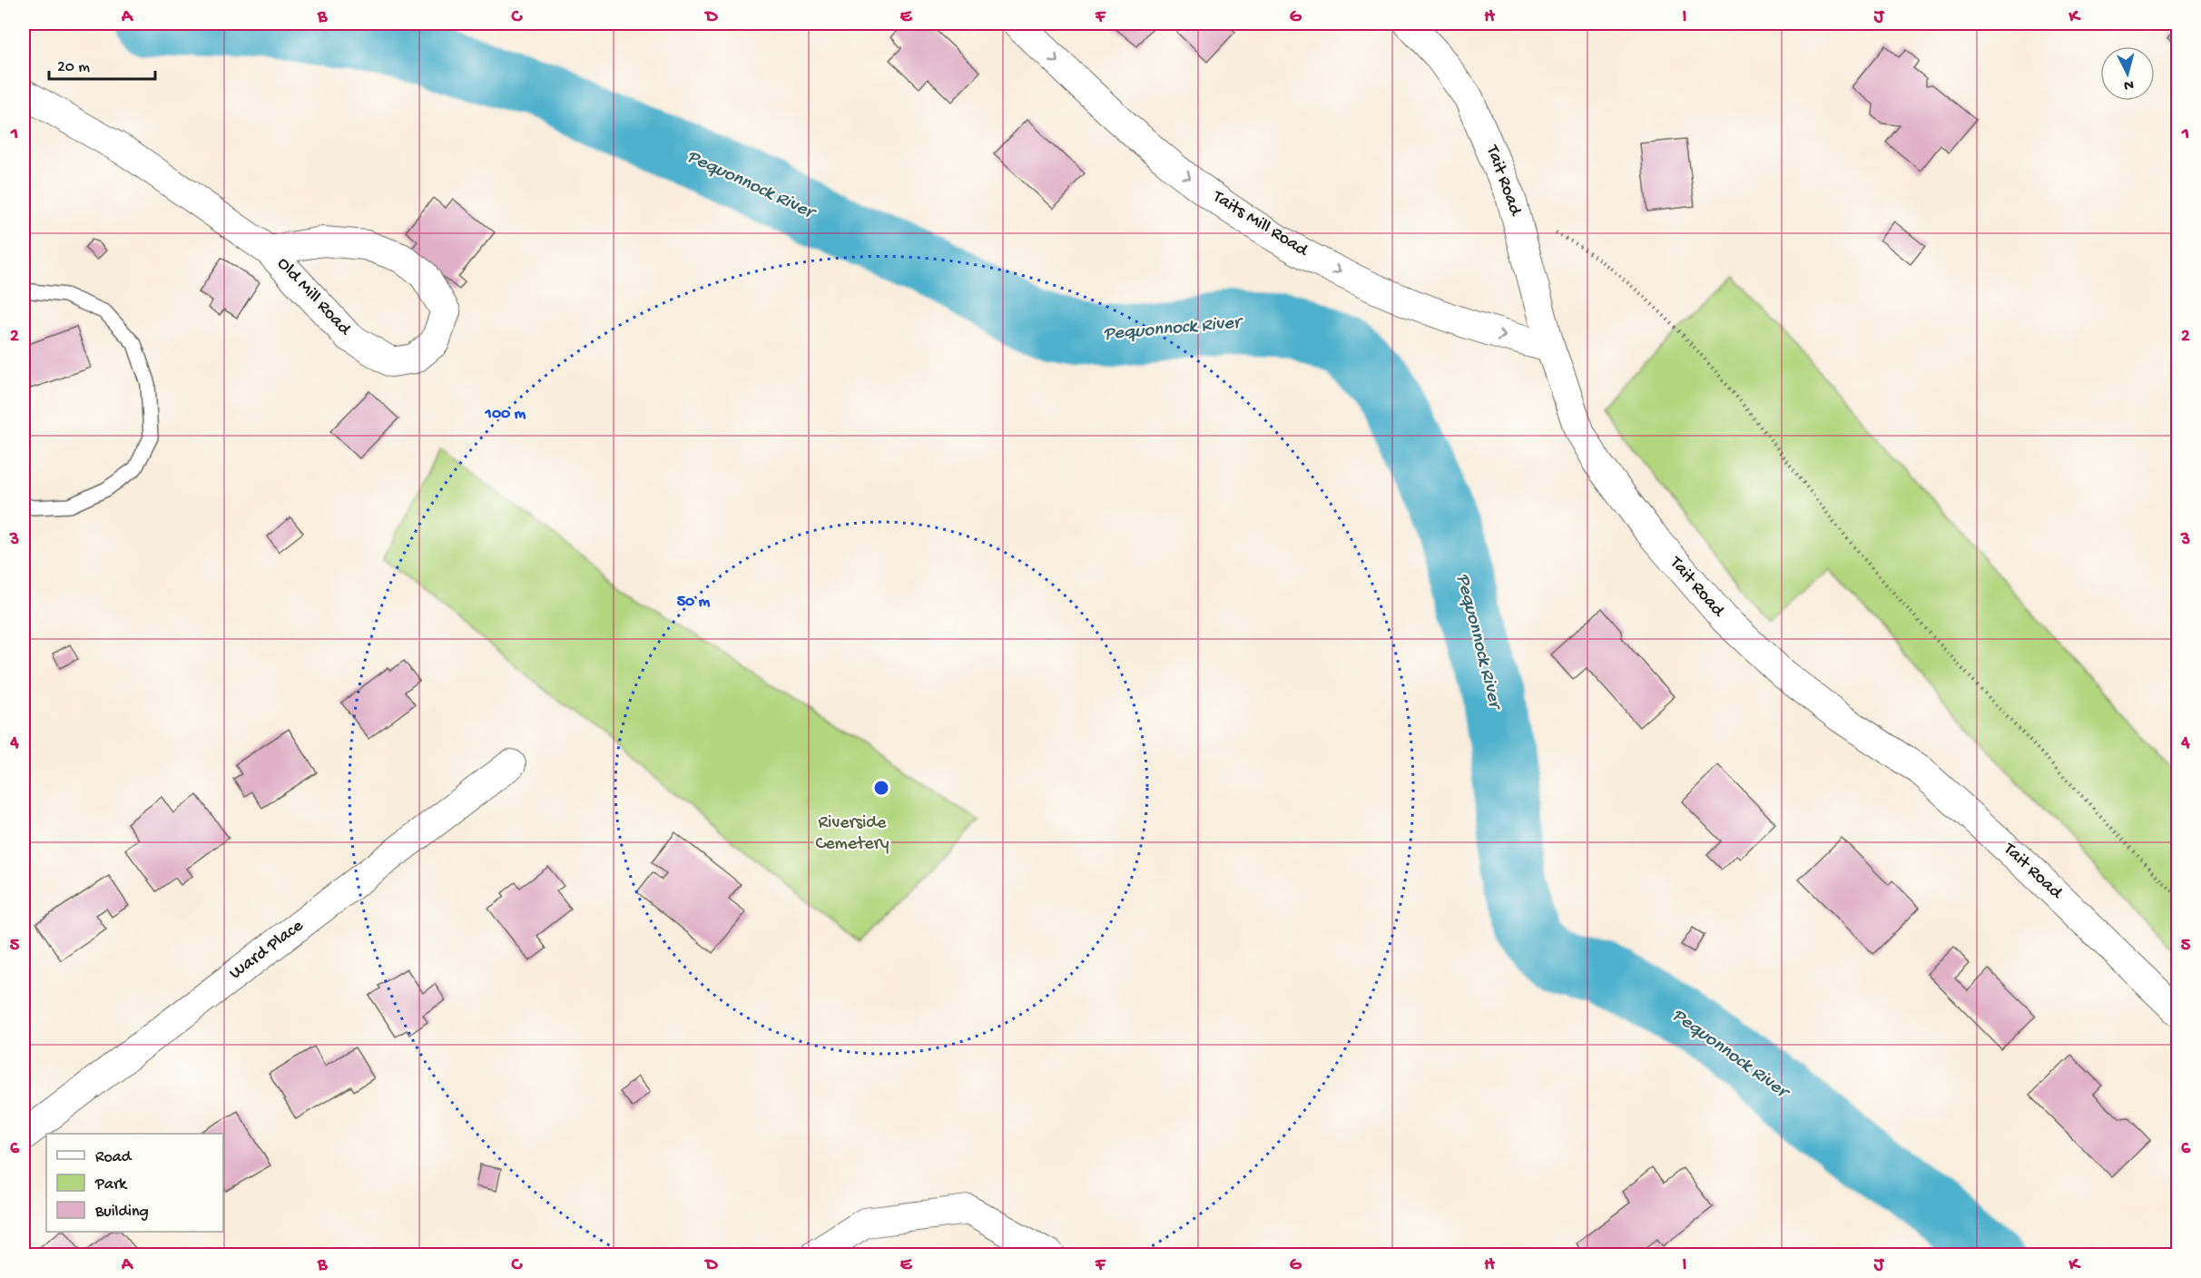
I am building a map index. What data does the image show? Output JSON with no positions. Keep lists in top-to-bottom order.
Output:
{
  "streets": {
    "street": [
      "Tait Road",
      "Taits Mill Road",
      "Old Mill Road",
      "Ward Place"
    ]
  },
  "crossings": [
    ["Tait Road", "Taits Mill Road"]
  ],
  "one_way": ["Taits Mill Road"],
  "water": ["Pequonnock River"],
  "parks": ["Riverside Cemetery"],
  "legend": ["Road", "Park", "Building"],
  "scale_bar": "20 m",
  "north": "bottom",
  "grid": {
    "columns": [
      "A",
      "B",
      "C",
      "D",
      "E",
      "F",
      "G",
      "H",
      "I",
      "J",
      "K"
    ],
    "rows": [
      "1",
      "2",
      "3",
      "4",
      "5",
      "6"
    ]
  },
  "rings": ["100 m", "50 m"]
}
